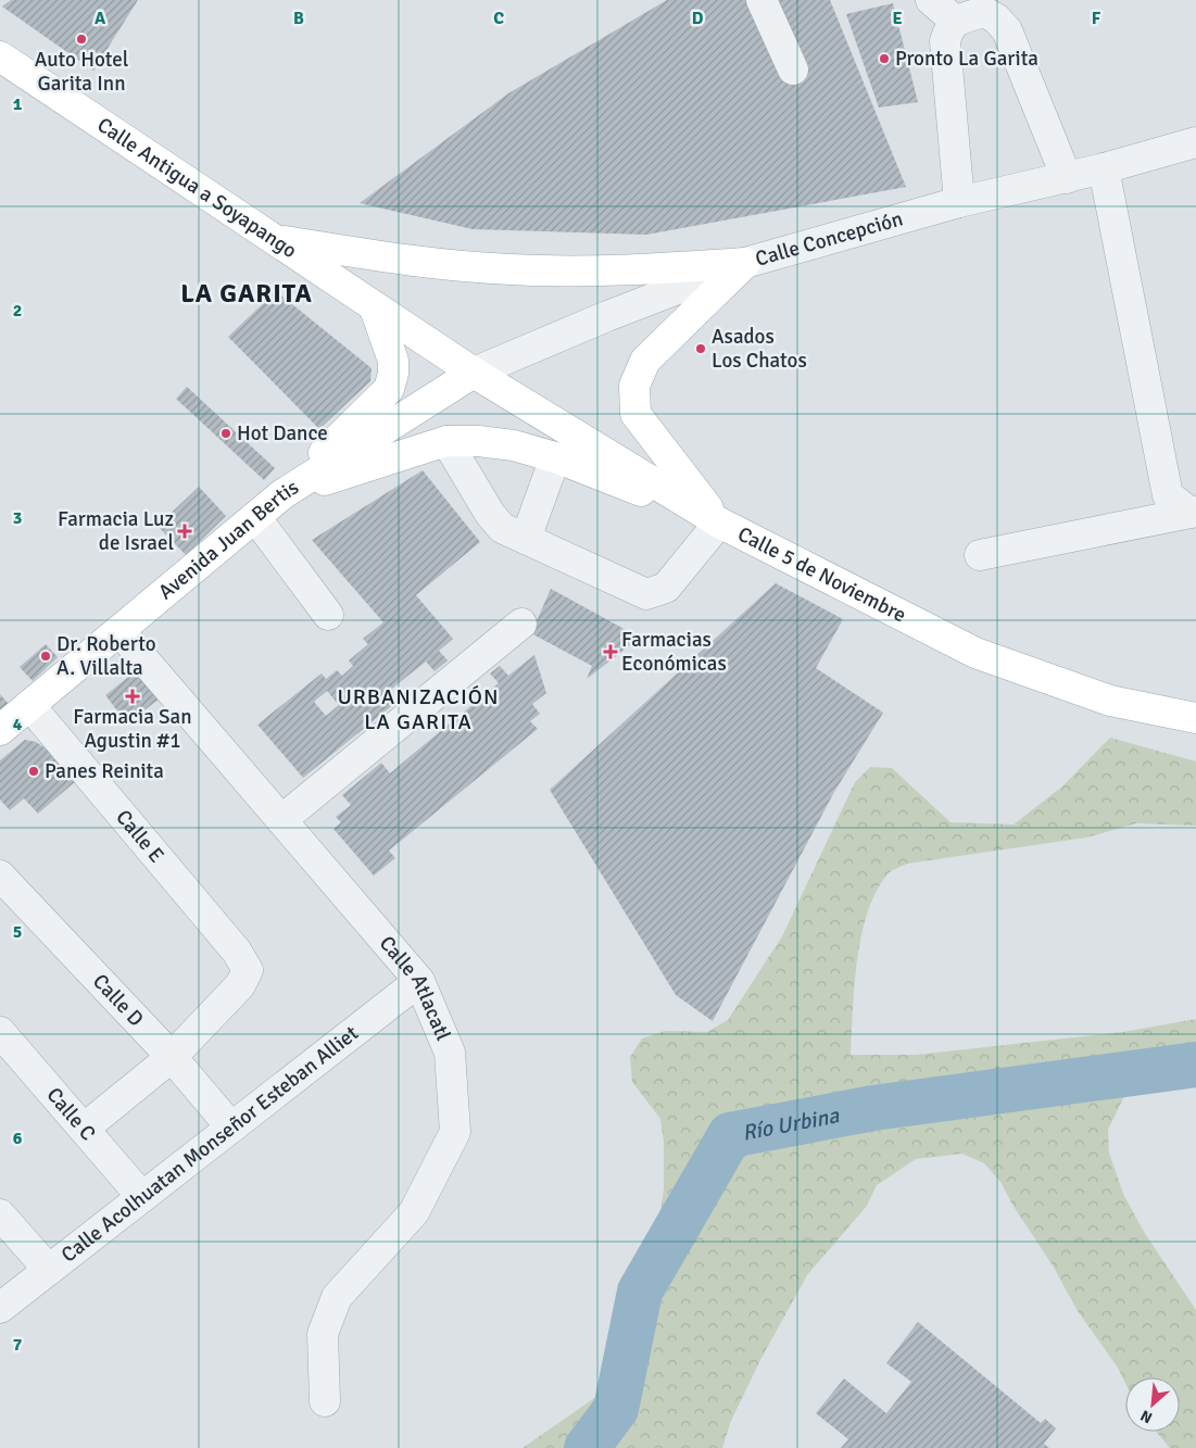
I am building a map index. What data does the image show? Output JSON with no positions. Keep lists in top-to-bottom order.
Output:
{
  "streets": {
    "main road": ["Calle Antigua a Soyapango", "Avenida Juan Bertis", "Calle 5 de Noviembre"],
    "street": [
      "Calle Concepción",
      "Calle E",
      "Calle Atlacatl",
      "Calle D",
      "Calle C",
      "Calle Acolhuatan Monseñor Esteban Alliet"
    ]
  },
  "crossings": [
    ["Calle Antigua a Soyapango", "Calle Concepción"],
    ["Calle Antigua a Soyapango", "Avenida Juan Bertis"],
    ["Calle Antigua a Soyapango", "Calle 5 de Noviembre"],
    ["Calle Concepción", "Avenida Juan Bertis"],
    ["Calle Concepción", "Calle 5 de Noviembre"],
    ["Avenida Juan Bertis", "Calle 5 de Noviembre"],
    ["Avenida Juan Bertis", "Calle E"],
    ["Avenida Juan Bertis", "Calle Atlacatl"],
    ["Calle E", "Calle D"],
    ["Calle Atlacatl", "Calle Acolhuatan Monseñor Esteban Alliet"],
    ["Calle D", "Calle Acolhuatan Monseñor Esteban Alliet"],
    ["Calle C", "Calle Acolhuatan Monseñor Esteban Alliet"]
  ],
  "districts": ["LA GARITA", "URBANIZACIÓN LA GARITA"],
  "water": ["Río Urbina"],
  "places": {
    "other": [
      "Auto Hotel Garita Inn",
      "Pronto La Garita",
      "Asados Los Chatos",
      "Hot Dance",
      "Dr. Roberto A. Villalta",
      "Panes Reinita"
    ],
    "health": ["Farmacia Luz de Israel", "Farmacias Económicas", "Farmacia San Agustin #1"]
  },
  "north": "bottom left",
  "grid": {
    "columns": [
      "A",
      "B",
      "C",
      "D",
      "E",
      "F"
    ],
    "rows": [
      "1",
      "2",
      "3",
      "4",
      "5",
      "6",
      "7"
    ]
  }
}
